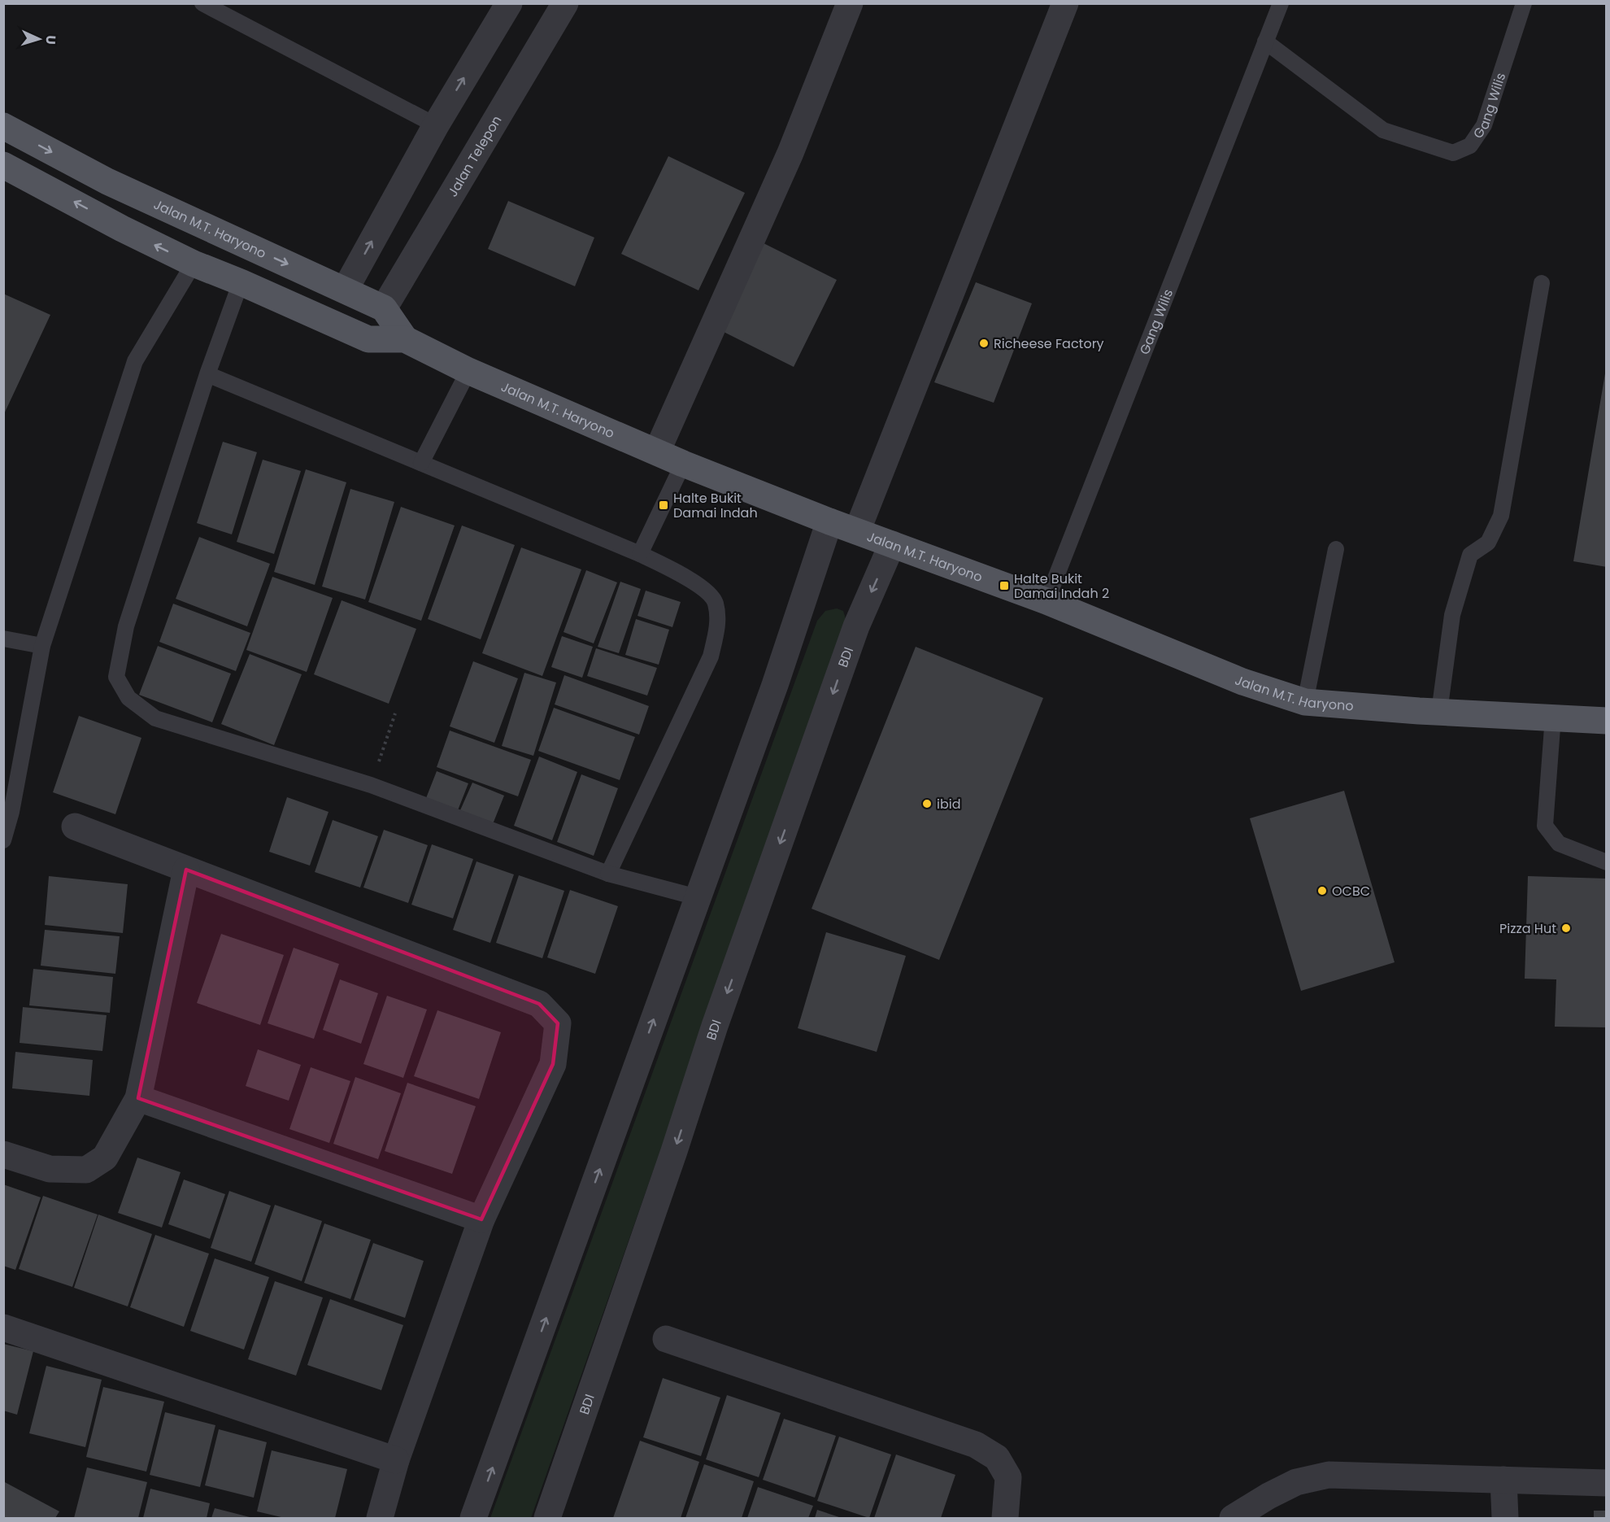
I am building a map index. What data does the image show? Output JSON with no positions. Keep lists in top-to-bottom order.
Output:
{
  "streets": {
    "main road": ["Jalan M.T. Haryono"],
    "street": ["Jalan Telepon", "BDI"],
    "lane": ["Gang Wilis"]
  },
  "crossings": [
    ["Gang Wilis", "Jalan M.T. Haryono"],
    ["Jalan Telepon", "Jalan M.T. Haryono"],
    ["Jalan M.T. Haryono", "BDI"]
  ],
  "places": {
    "other": [
      "Richeese Factory",
      "ibid",
      "OCBC",
      "Pizza Hut"
    ],
    "transit": ["Halte Bukit Damai Indah", "Halte Bukit Damai Indah 2"]
  },
  "north": "right"
}
